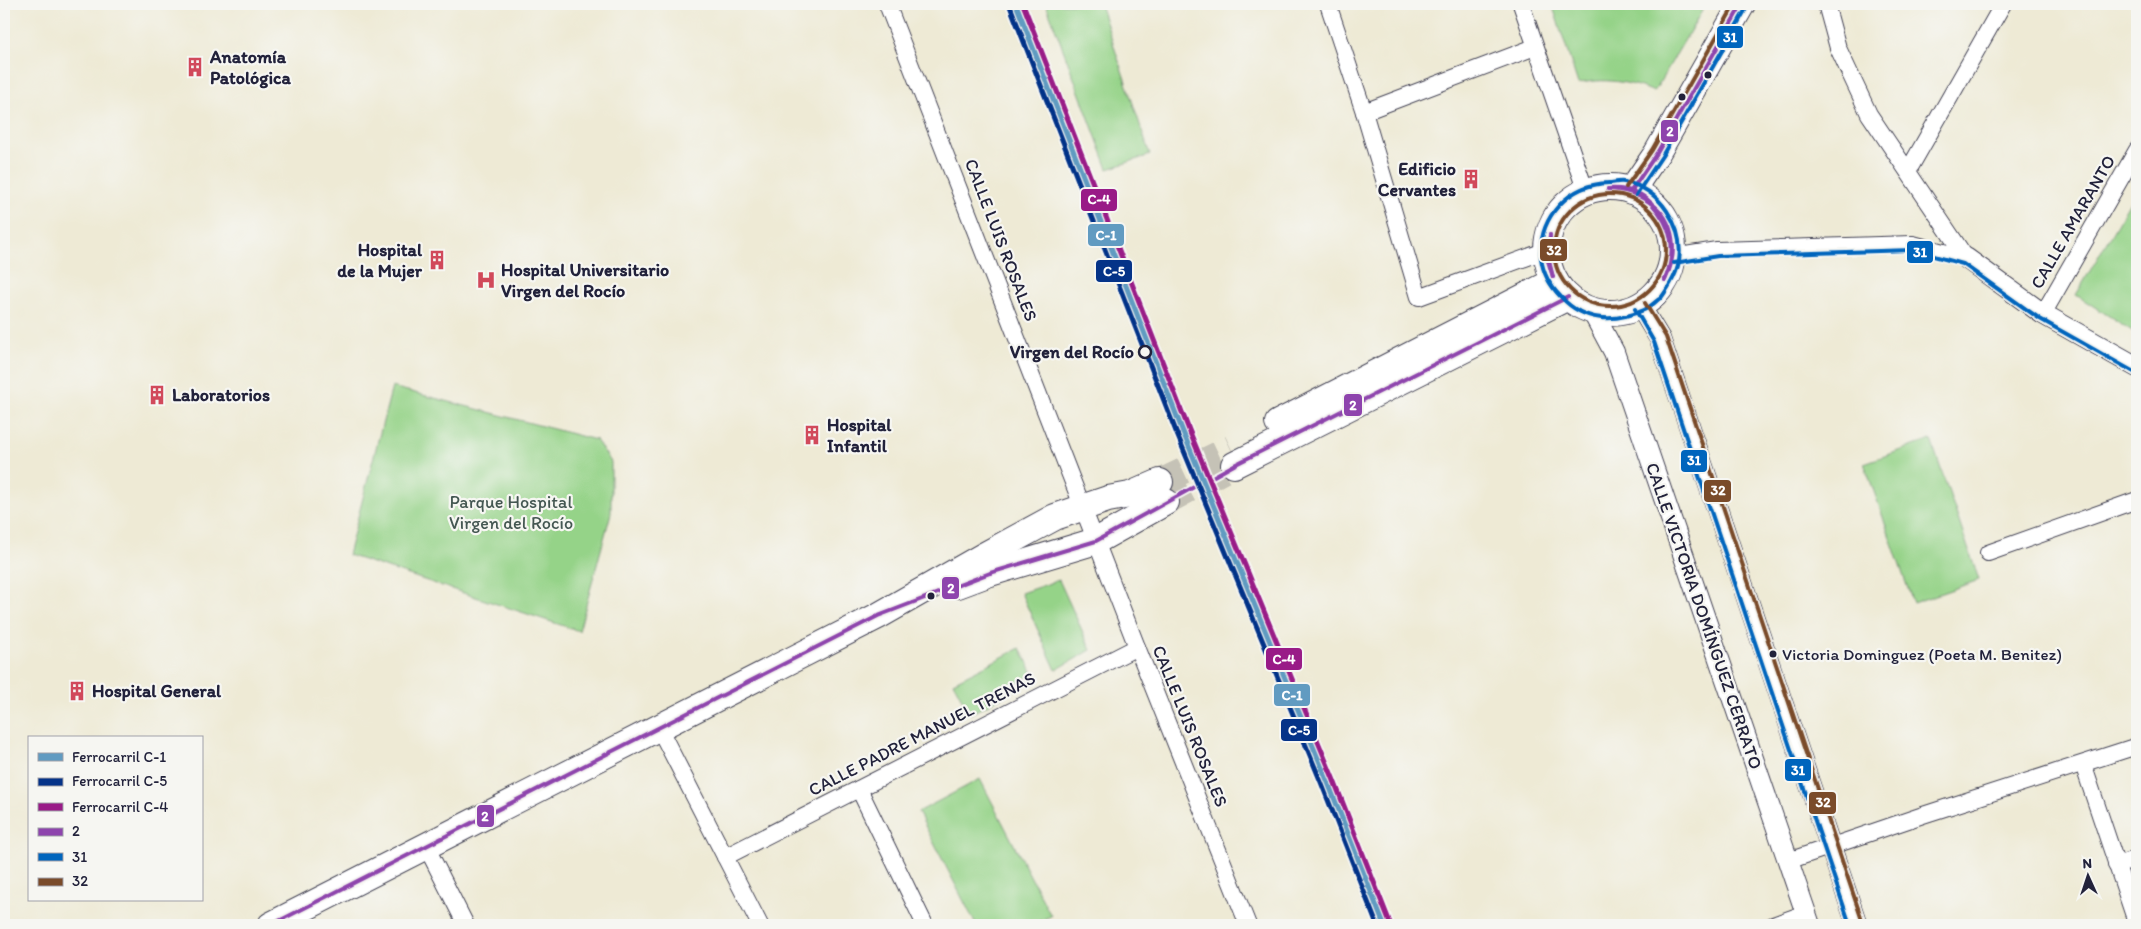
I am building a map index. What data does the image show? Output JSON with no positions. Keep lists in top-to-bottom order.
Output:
{
  "streets": {
    "street": [
      "CALLE AMARANTO",
      "CALLE LUIS ROSALES",
      "CALLE VICTORIA DOMÍNGUEZ CERRATO",
      "CALLE PADRE MANUEL TRENAS"
    ]
  },
  "crossings": [
    ["CALLE LUIS ROSALES", "CALLE PADRE MANUEL TRENAS"]
  ],
  "parks": ["Parque Hospital Virgen del Rocío"],
  "places": {
    "building": [
      "Anatomía Patológica",
      "Edificio Cervantes",
      "Hospital de la Mujer",
      "Laboratorios",
      "Hospital Infantil",
      "Hospital General"
    ],
    "hospital": ["Hospital Universitario Virgen del Rocío"],
    "other": ["Virgen del Rocío", "Victoria Dominguez (Poeta M. Benitez)"]
  },
  "lines": [
    "rail line C-1",
    "rail line C-4",
    "transit line 2",
    "transit line 32",
    "rail line C-5",
    "transit line 31"
  ],
  "legend": [
    "Ferrocarril C-1",
    "Ferrocarril C-5",
    "Ferrocarril C-4",
    "2",
    "31",
    "32"
  ],
  "north": "top"
}
